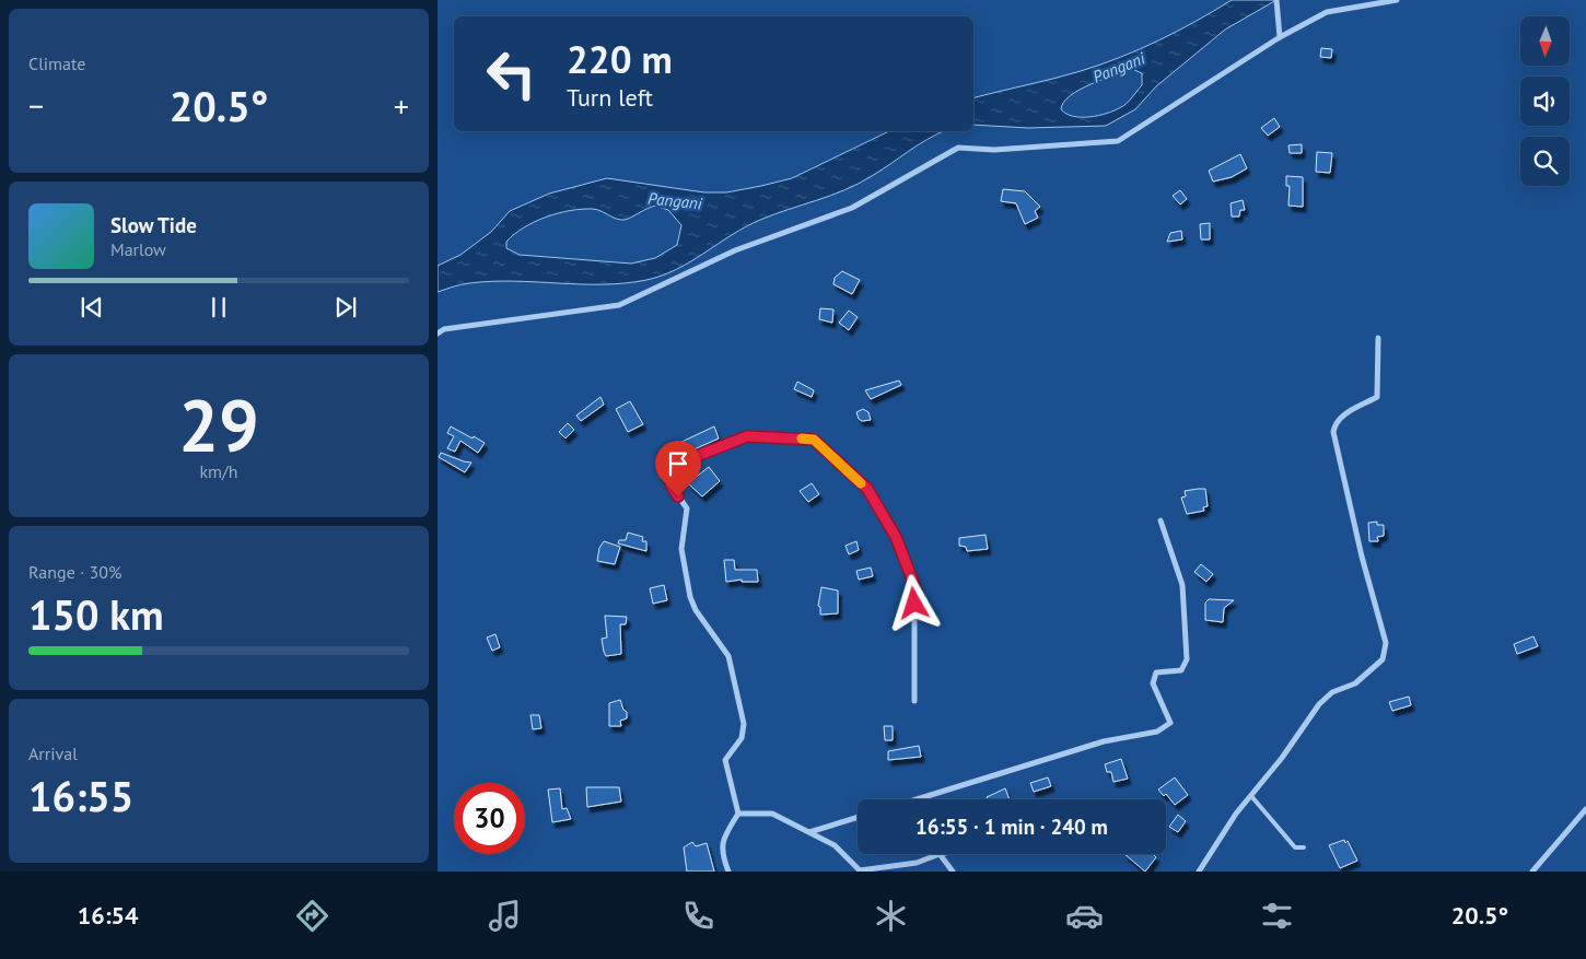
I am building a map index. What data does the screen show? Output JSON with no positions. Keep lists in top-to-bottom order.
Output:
{
  "water": ["Pangani"],
  "north": "bottom",
  "page": {
    "tile": [
      "Climate",
      ["29", "km/h"],
      ["Range · 30%", "150 km"],
      ["Arrival", "16:55"]
    ],
    "turn": ["220 m", "Turn left"],
    "heat": ["−", "20.5°", "+"],
    "song": ["Slow Tide", "Marlow"],
    "limit": "30",
    "trip": "16:55 · 1 min · 240 m",
    "tabs": ["16:54", "20.5°"]
  }
}
